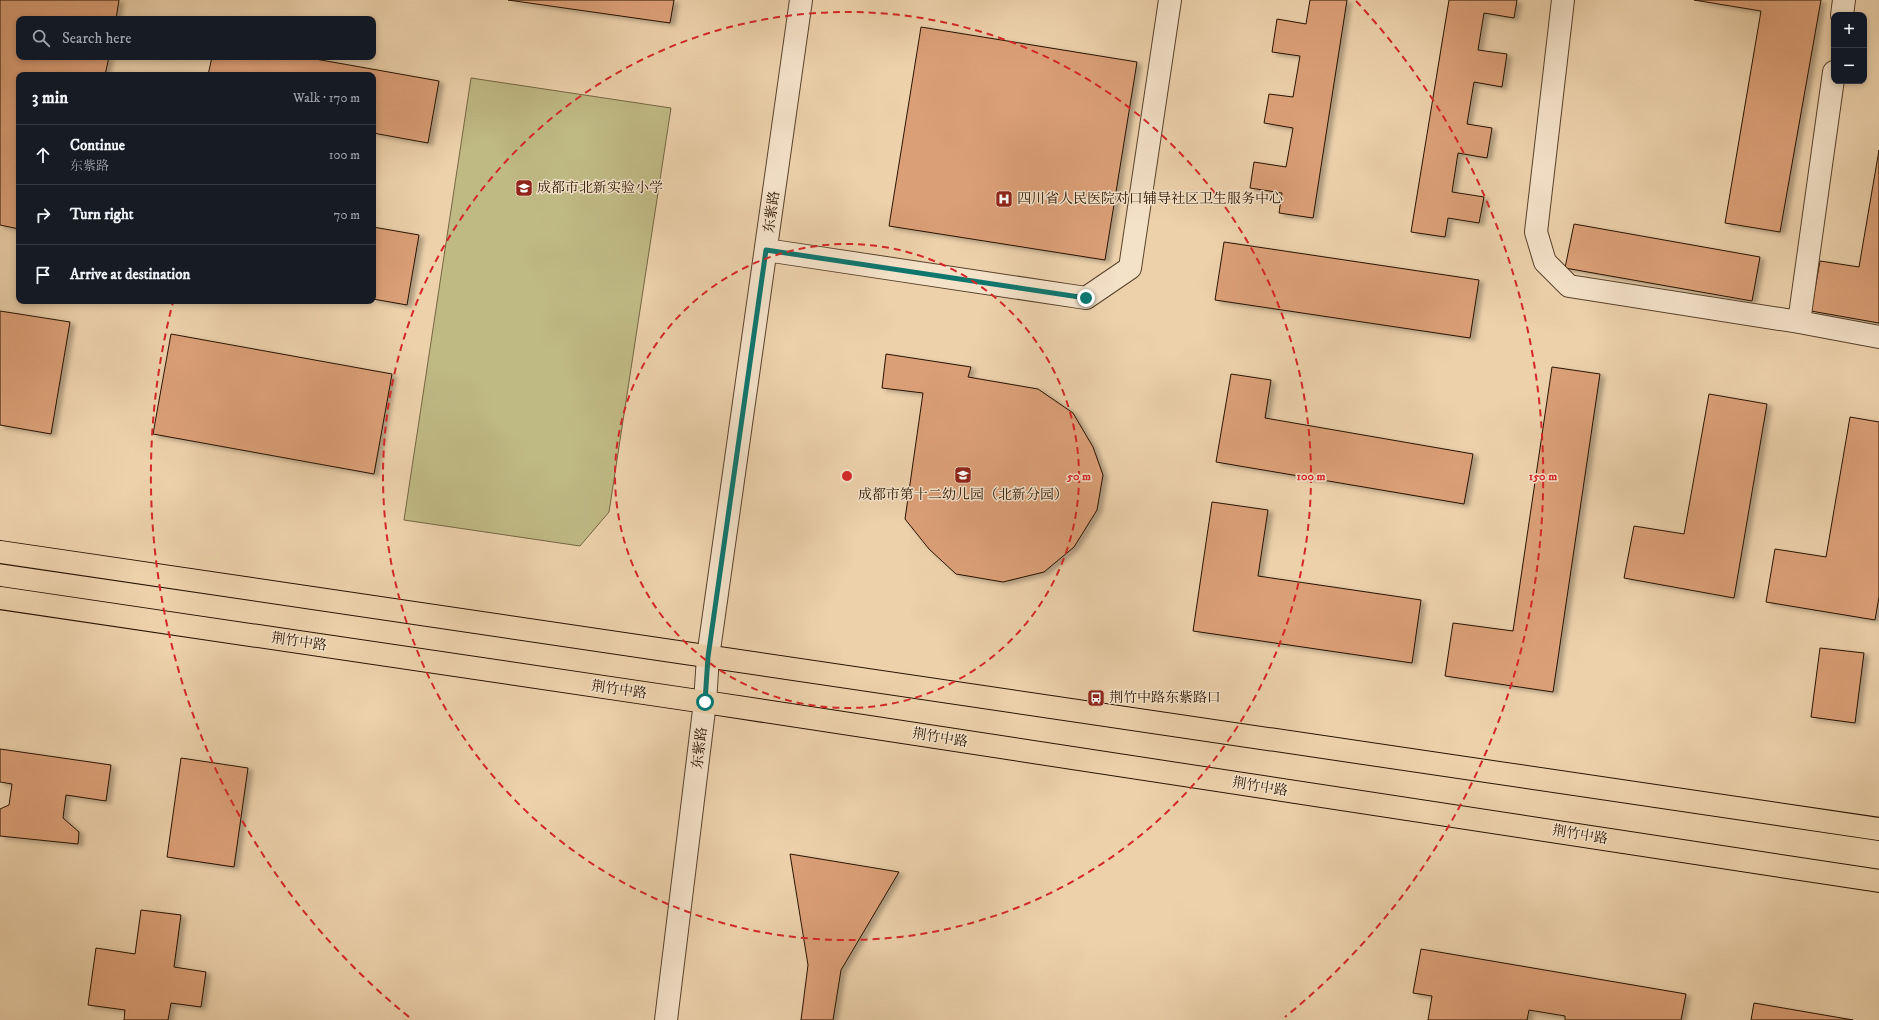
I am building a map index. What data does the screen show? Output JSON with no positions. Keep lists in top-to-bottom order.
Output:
{
  "streets": {
    "main road": ["荆竹中路"],
    "street": ["东紫路"]
  },
  "crossings": [
    ["东紫路", "荆竹中路"]
  ],
  "places": {
    "school or university": ["成都市北新实验小学", "成都市第十二幼儿园（北新分园）"],
    "hospital": ["四川省人民医院对口辅导社区卫生服务中心"],
    "bus stop": ["荆竹中路东紫路口"]
  },
  "page": {
    "map_buttons": ["+", "−"],
    "search": "Search here",
    "heading": ["3 min", "Walk · 170 m"],
    "list": [
      ["Continue", "东紫路", "100 m"],
      ["Turn right", "70 m"],
      "Arrive at destination"
    ]
  },
  "rings": ["50 m", "100 m", "150 m"]
}
